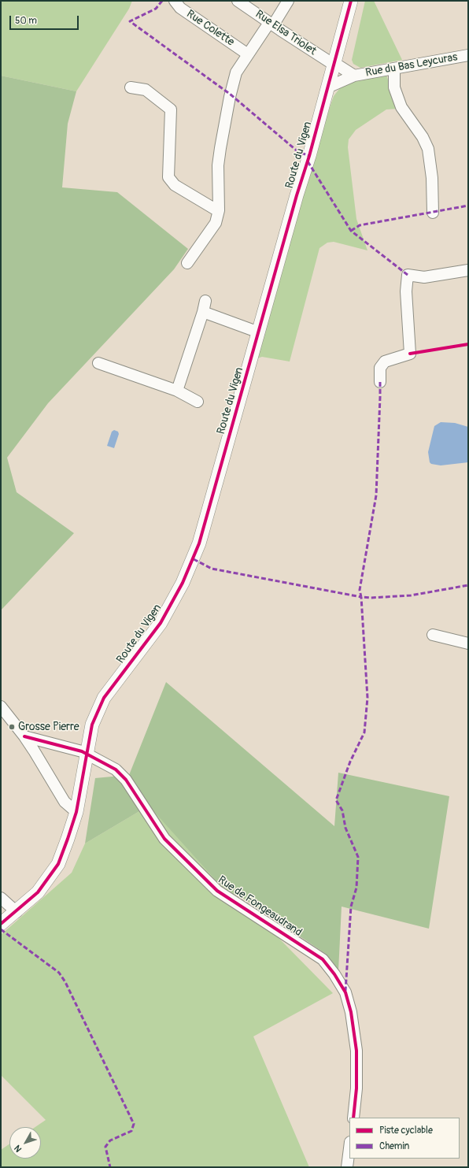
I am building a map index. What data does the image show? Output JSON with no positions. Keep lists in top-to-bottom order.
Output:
{
  "streets": {
    "street": [
      "Rue Colette",
      "Rue Elsa Triolet",
      "Rue du Bas Leycuras",
      "Route du Vigen",
      "Rue de Fongeaudrand"
    ]
  },
  "crossings": [
    ["Rue Elsa Triolet", "Rue du Bas Leycuras"],
    ["Rue Elsa Triolet", "Route du Vigen"],
    ["Rue du Bas Leycuras", "Route du Vigen"],
    ["Route du Vigen", "Rue de Fongeaudrand"]
  ],
  "places": ["Grosse Pierre"],
  "legend": ["Piste cyclable", "Chemin"],
  "scale_bar": "50 m",
  "north": "bottom left"
}
